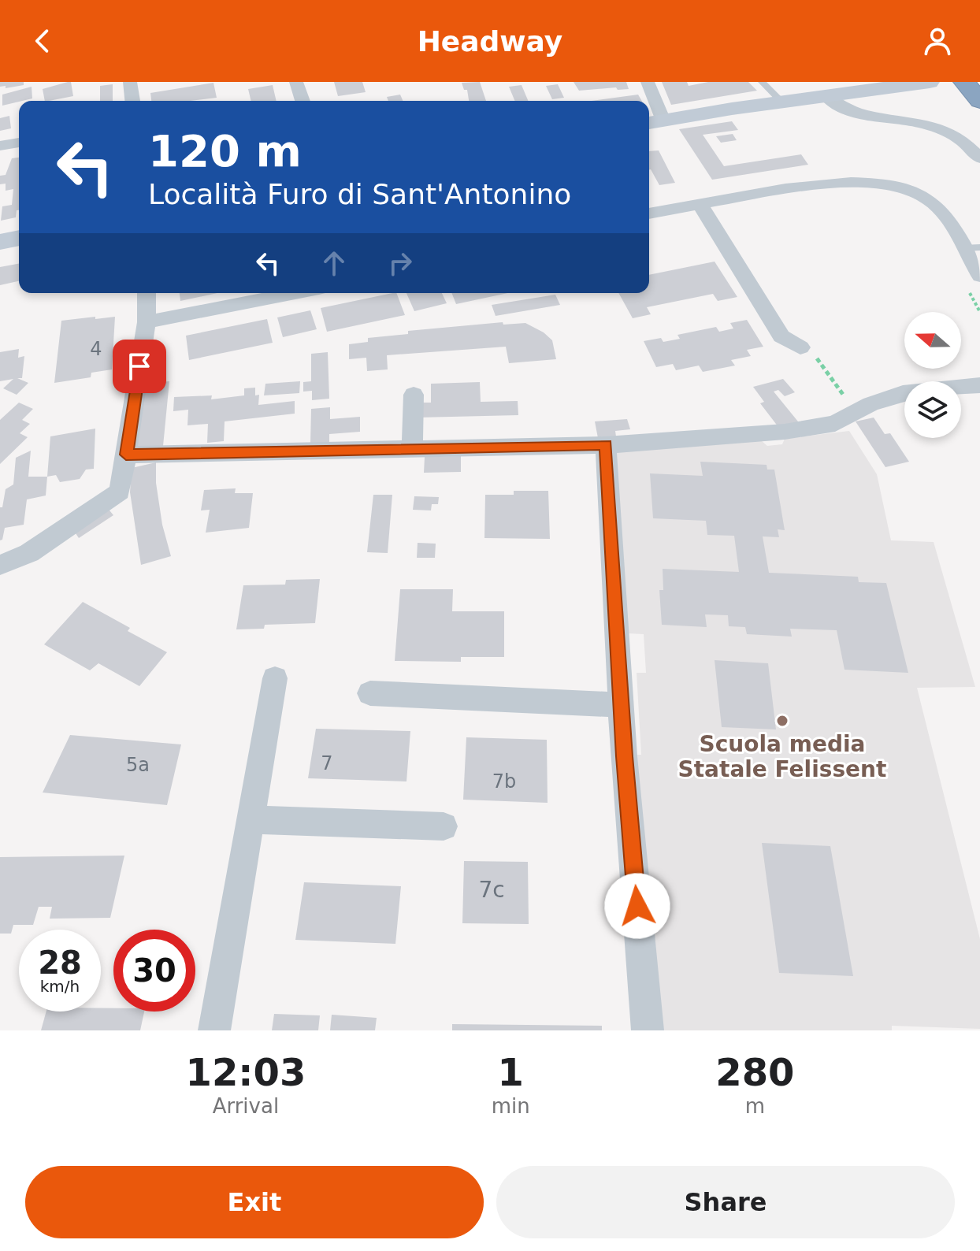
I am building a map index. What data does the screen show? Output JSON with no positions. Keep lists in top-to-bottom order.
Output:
{
  "places": ["Scuola media Statale Felissent"],
  "house_numbers": [
    "4",
    "7",
    "5a",
    "7b",
    "7c"
  ],
  "north": "left",
  "page": {
    "header": "Headway",
    "turn": ["120 m", "Località Furo di Sant'Antonino"],
    "speed": "28 km/h",
    "limit": "30",
    "eta": [
      "12:03",
      "Arrival",
      "1",
      "min",
      "280",
      "m"
    ],
    "buttons": ["Exit", "Share"]
  }
}
